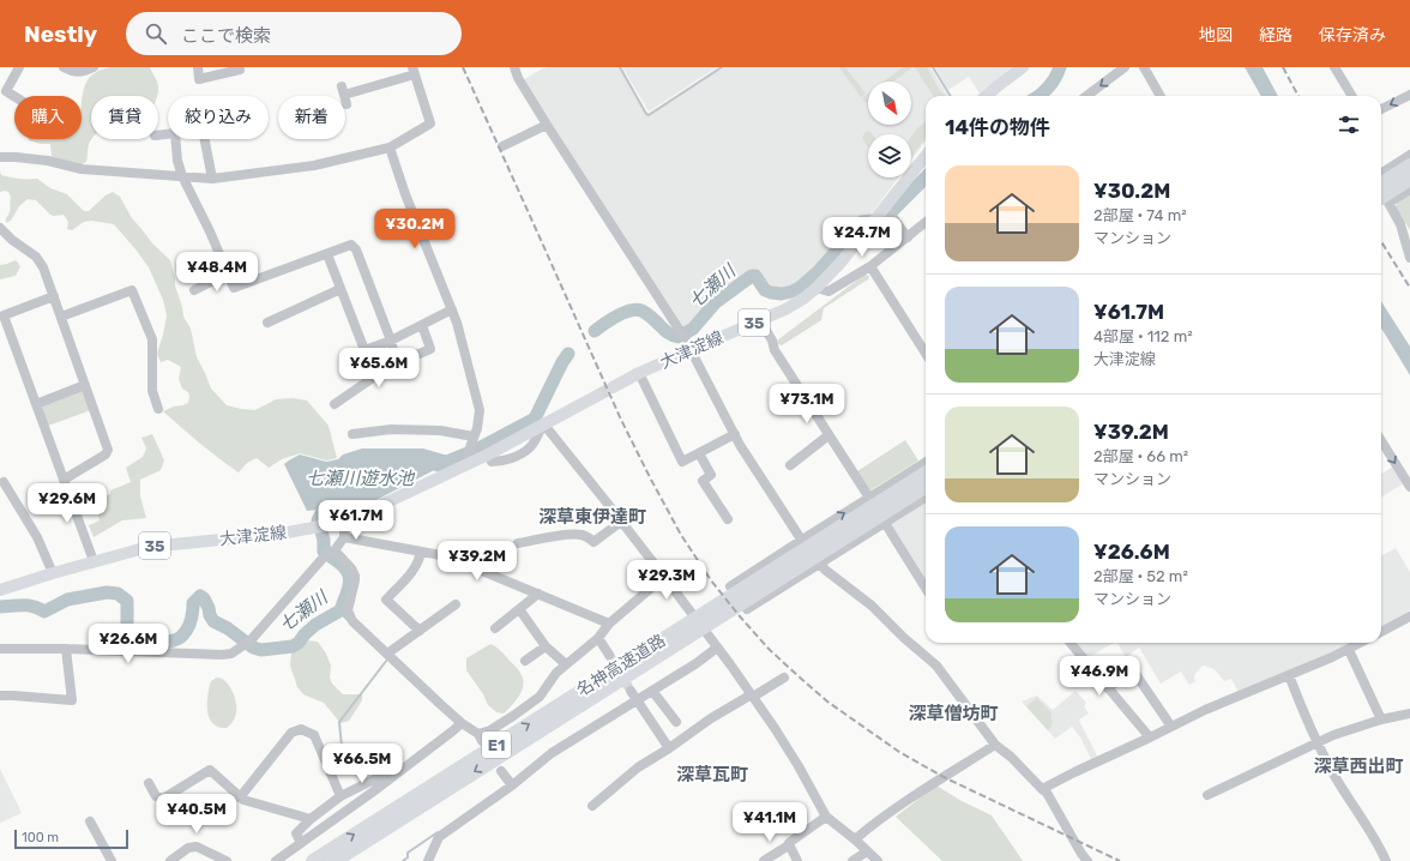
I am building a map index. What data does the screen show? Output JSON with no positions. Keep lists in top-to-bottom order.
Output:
{
  "streets": {
    "highway": ["名神高速道路", "E1"],
    "main road": ["35", "大津淀線"]
  },
  "districts": [
    "深草東伊達町",
    "深草僧坊町",
    "深草西出町",
    "深草瓦町"
  ],
  "water": ["七瀬川", "七瀬川遊水池"],
  "scale_bar": "100 m",
  "north": "bottom right",
  "page": {
    "header": "Nestly",
    "search": "ここで検索",
    "nav": ["地図", "経路", "保存済み"],
    "chip": [
      "購入",
      "賃貸",
      "絞り込み",
      "新着"
    ],
    "heading": "14件の物件",
    "list": [
      {
        "name": "¥30.2M",
        "note": "2部屋 · 74 m² · マンション"
      },
      {
        "name": "¥61.7M",
        "note": "4部屋 · 112 m² · 大津淀線"
      },
      {
        "name": "¥39.2M",
        "note": "2部屋 · 66 m² · マンション"
      },
      {
        "name": "¥26.6M",
        "note": "2部屋 · 52 m² · マンション"
      }
    ],
    "price": [
      "¥30.2M",
      "¥24.7M",
      "¥48.4M",
      "¥65.6M",
      "¥73.1M",
      "¥29.6M",
      "¥61.7M",
      "¥39.2M",
      "¥29.3M",
      "¥26.6M",
      "¥46.9M",
      "¥66.5M",
      "¥40.5M",
      "¥41.1M"
    ],
    "scale": "100 m"
  }
}
